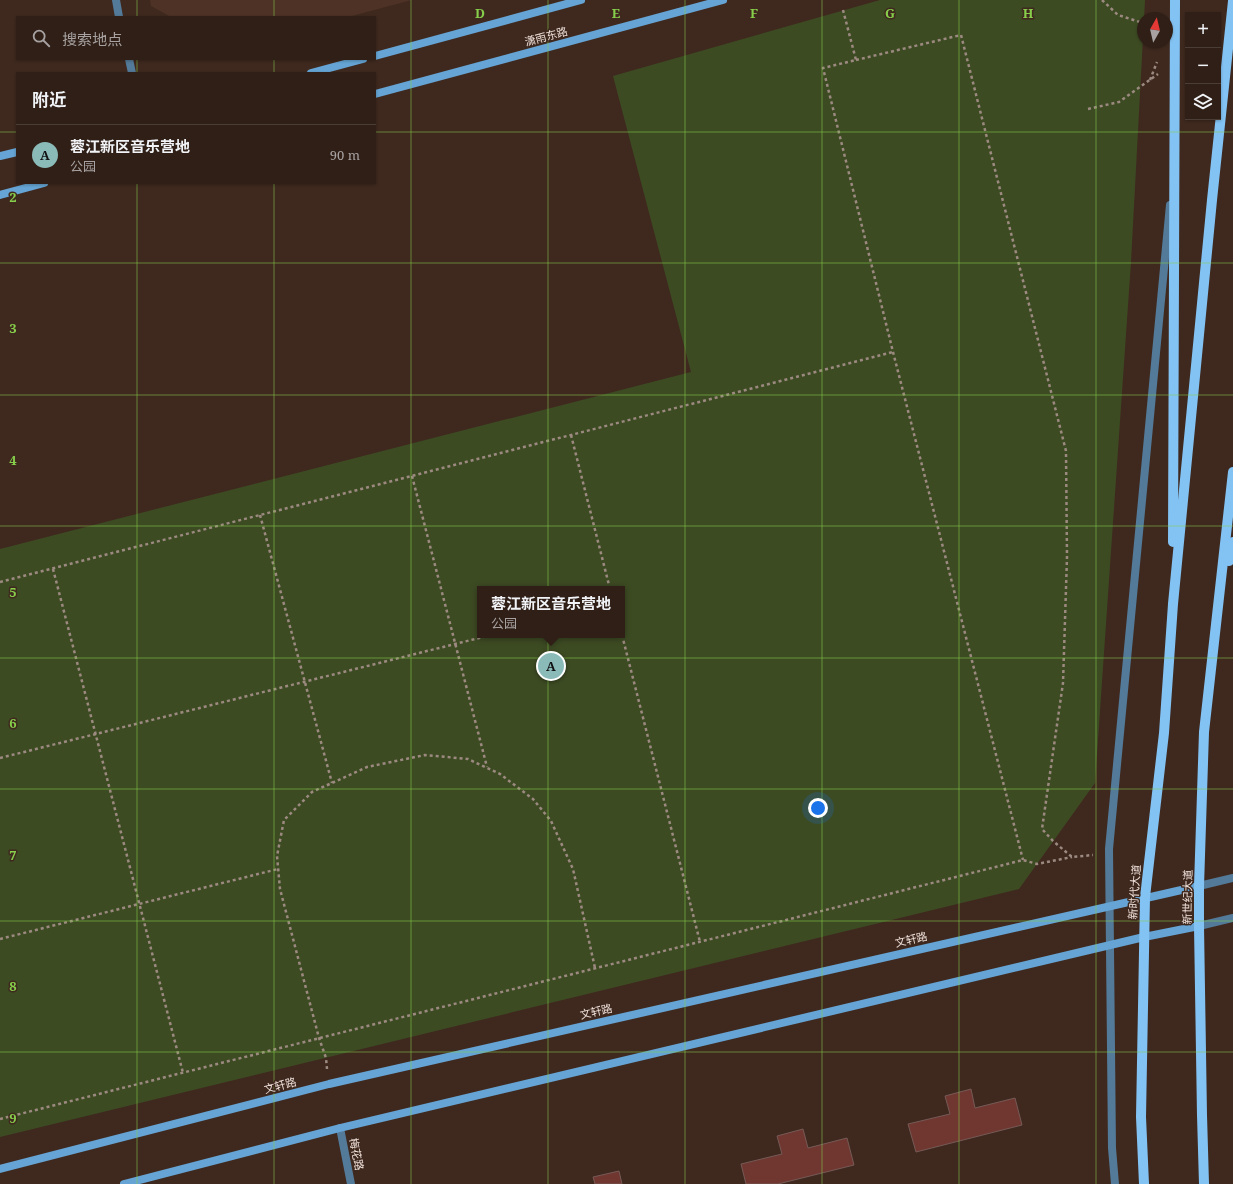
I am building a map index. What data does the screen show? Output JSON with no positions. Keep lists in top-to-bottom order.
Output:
{
  "streets": {
    "main road": [
      "潇雨东路",
      "新时代大道",
      "新世纪大道",
      "文轩路"
    ],
    "street": ["梅花路"]
  },
  "crossings": [
    ["新时代大道", "文轩路"],
    ["新世纪大道", "文轩路"]
  ],
  "north": "top",
  "page": {
    "map_buttons": ["+", "−"],
    "search": "搜索地点",
    "heading": "附近",
    "list": [
      {
        "mark": "A",
        "name": "蓉江新区音乐营地",
        "note": "公园",
        "value": "90 m"
      }
    ],
    "popup": ["蓉江新区音乐营地", "公园"],
    "pins": "A"
  },
  "grid": {
    "columns": [
      "D",
      "E",
      "F",
      "G",
      "H"
    ],
    "rows": [
      "2",
      "3",
      "4",
      "5",
      "6",
      "7",
      "8",
      "9"
    ]
  }
}
